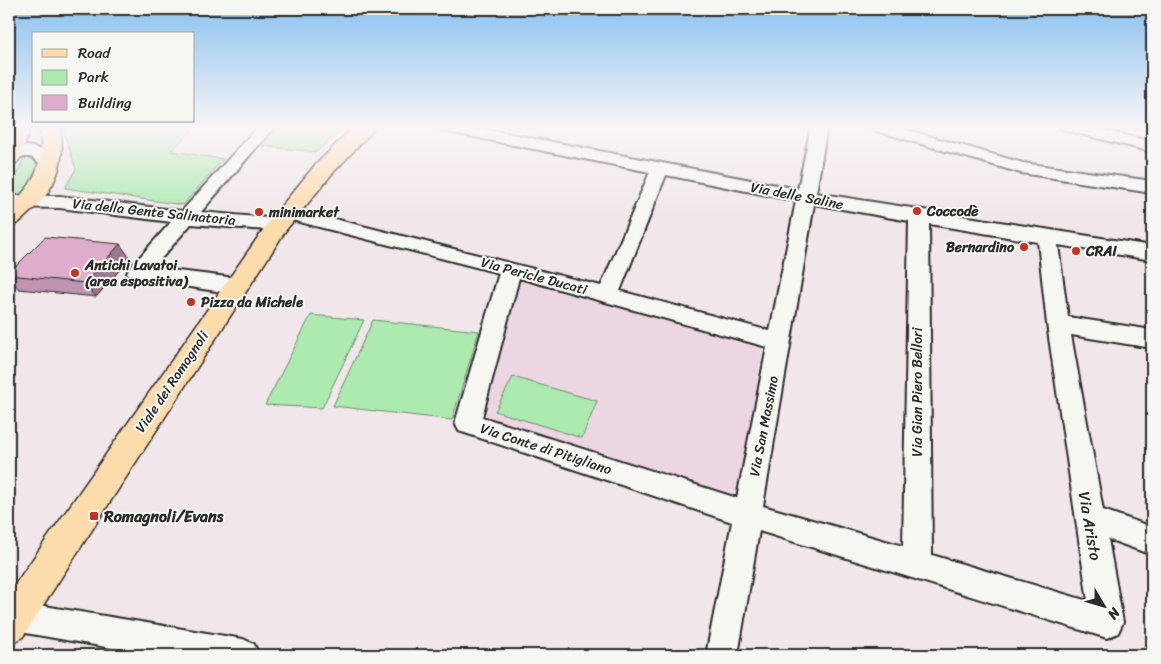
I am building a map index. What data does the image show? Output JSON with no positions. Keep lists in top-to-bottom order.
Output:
{
  "streets": {
    "main road": ["Viale dei Romagnoli"],
    "street": [
      "Via delle Saline",
      "Via della Gente Salinatoria",
      "Via Pericle Ducati",
      "Via Gian Piero Bellori",
      "Via San Massimo",
      "Via Conte di Pitigliano",
      "Via Aristo"
    ]
  },
  "crossings": [
    ["Via delle Saline", "Via Gian Piero Bellori"],
    ["Via delle Saline", "Via San Massimo"],
    ["Via delle Saline", "Via Aristo"],
    ["Via della Gente Salinatoria", "Via Pericle Ducati"],
    ["Via della Gente Salinatoria", "Viale dei Romagnoli"],
    ["Via Pericle Ducati", "Viale dei Romagnoli"],
    ["Via Pericle Ducati", "Via San Massimo"],
    ["Via Pericle Ducati", "Via Conte di Pitigliano"],
    ["Via Gian Piero Bellori", "Via Aristo"],
    ["Via San Massimo", "Via Conte di Pitigliano"],
    ["Via San Massimo", "Via Aristo"],
    ["Via Conte di Pitigliano", "Via Aristo"]
  ],
  "places": {
    "other": [
      "Coccodè",
      "minimarket",
      "Bernardino",
      "CRAI",
      "Antichi Lavatoi (area espositiva)",
      "Pizza da Michele"
    ],
    "transit": ["Romagnoli/Evans"]
  },
  "legend": ["Road", "Park", "Building"],
  "north": "bottom right"
}
